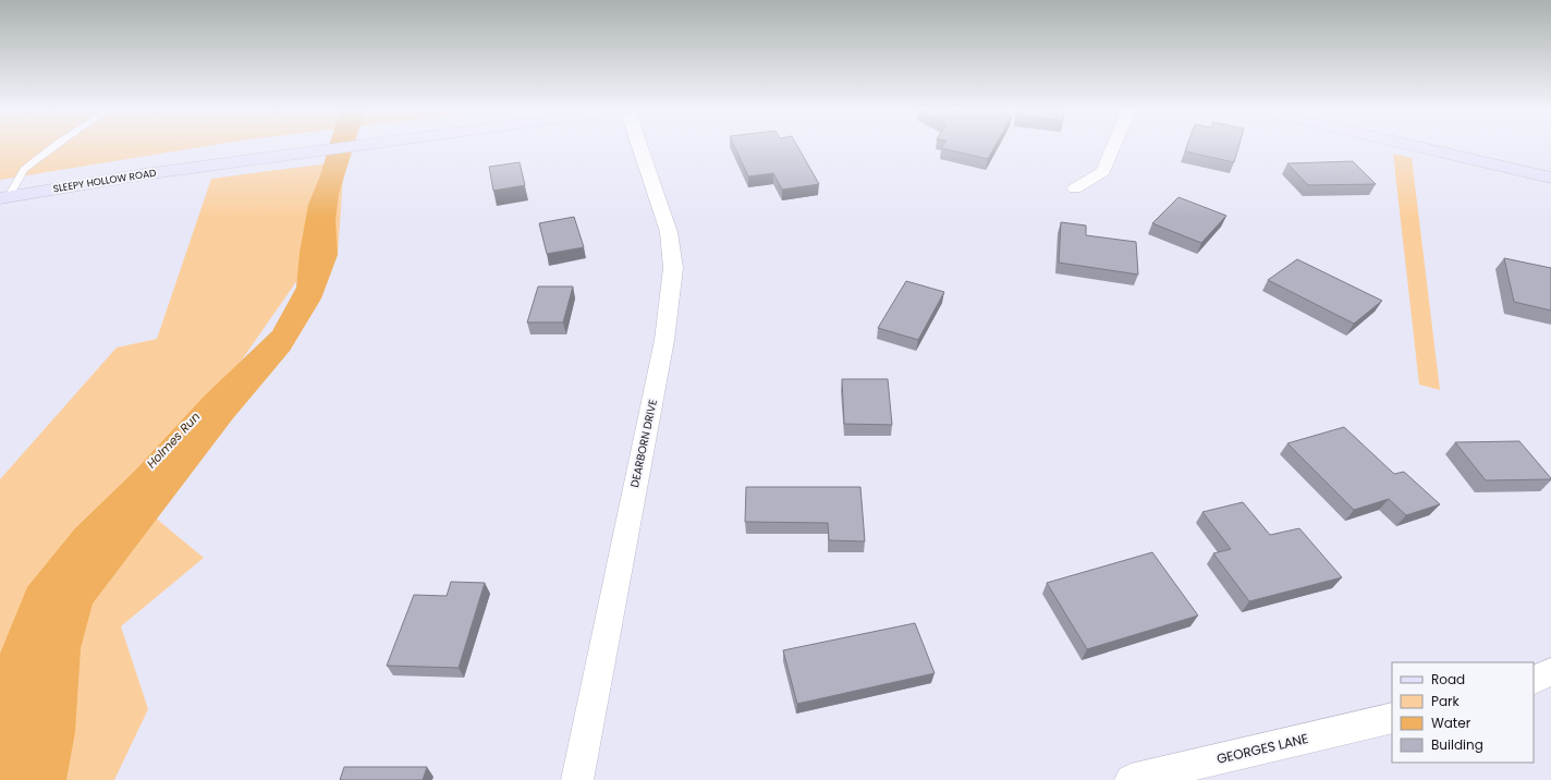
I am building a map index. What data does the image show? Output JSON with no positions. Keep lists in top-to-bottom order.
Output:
{
  "streets": {
    "main road": ["SLEEPY HOLLOW ROAD"],
    "street": ["DEARBORN DRIVE", "GEORGES LANE"]
  },
  "water": ["Holmes Run"],
  "legend": [
    "Road",
    "Park",
    "Water",
    "Building"
  ]
}
